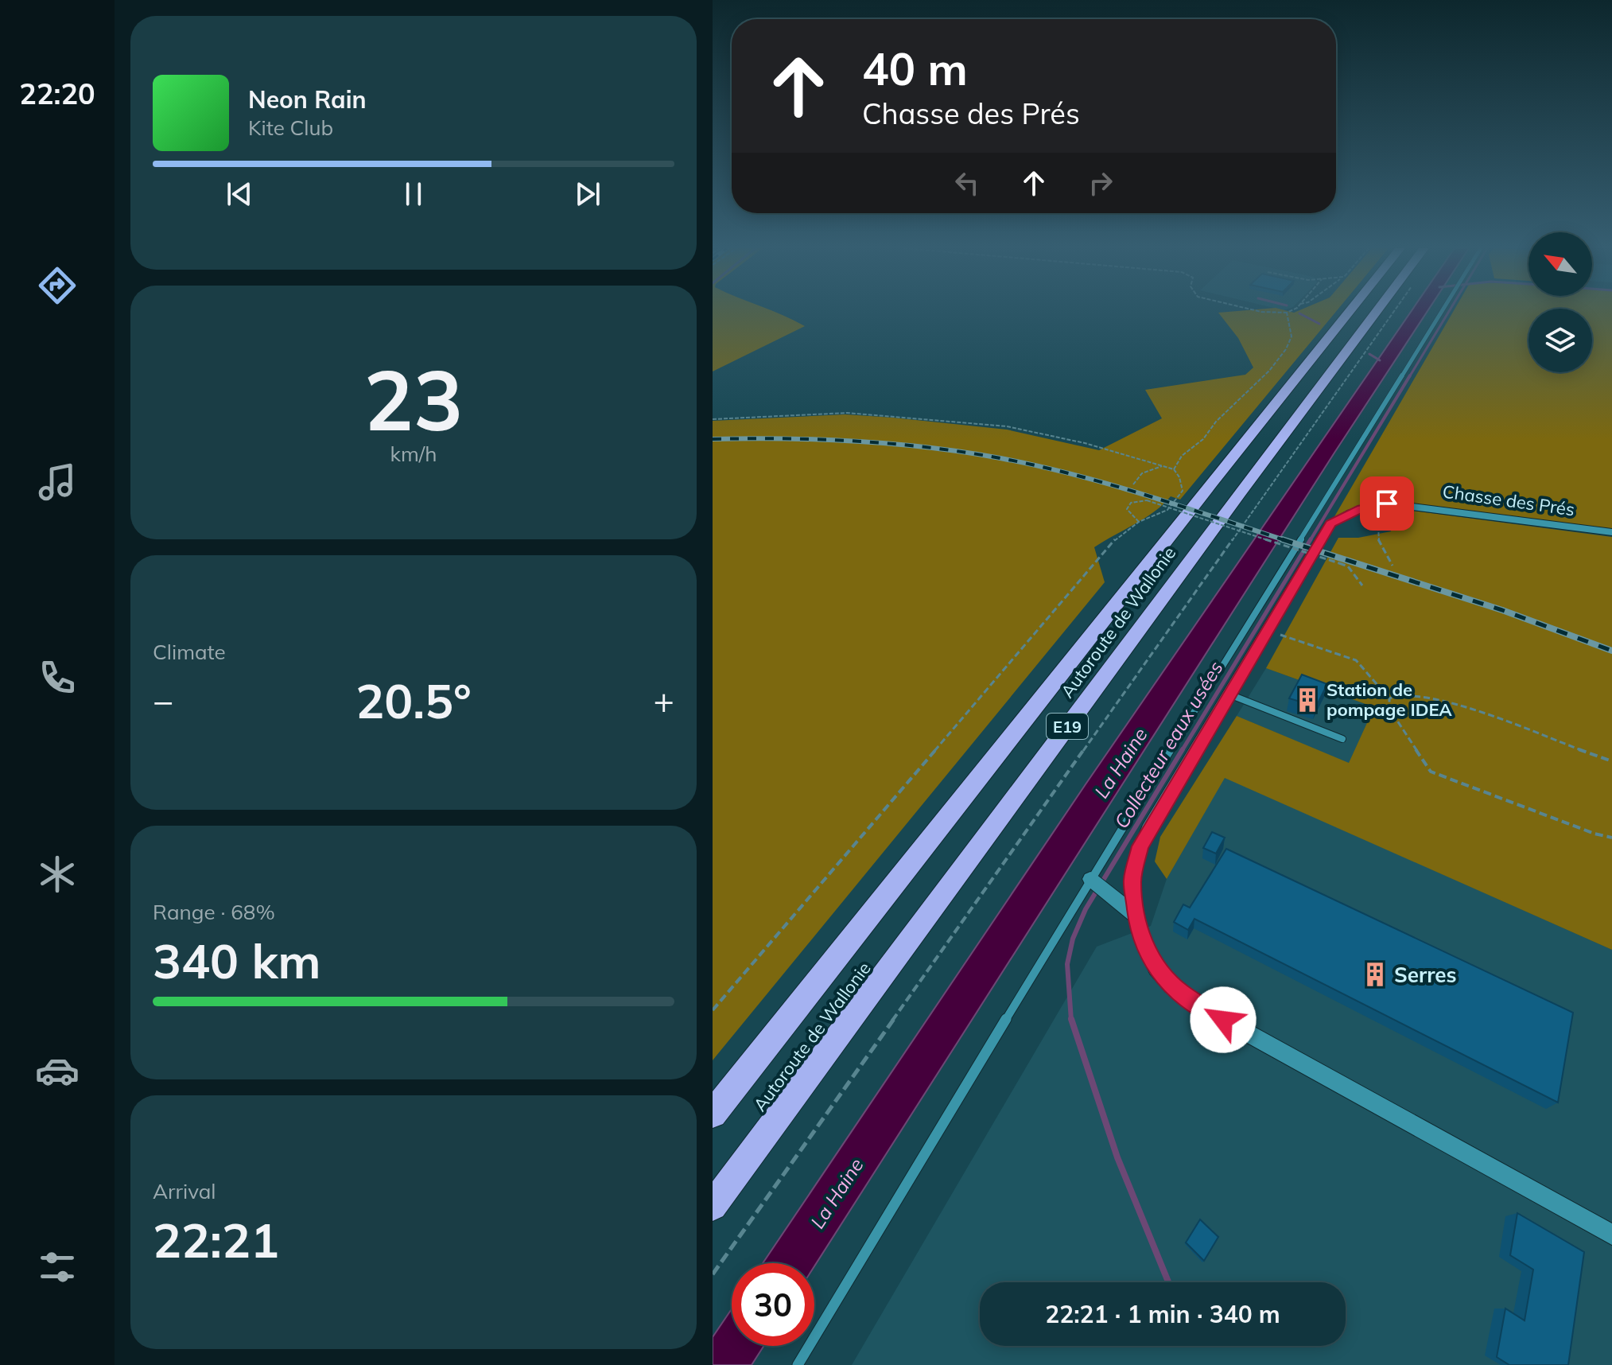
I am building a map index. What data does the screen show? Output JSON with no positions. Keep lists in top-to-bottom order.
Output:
{
  "streets": {
    "highway": ["Autoroute de Wallonie", "E19"],
    "street": ["Chasse des Prés"]
  },
  "water": ["Collecteur eaux usées", "La Haine"],
  "places": {
    "building": ["Station de pompage IDEA", "Serres"]
  },
  "north": "top left",
  "page": {
    "tabs": "22:20",
    "turn": ["40 m", "Chasse des Prés"],
    "song": ["Neon Rain", "Kite Club"],
    "tile": [
      ["23", "km/h"],
      "Climate",
      ["Range · 68%", "340 km"],
      ["Arrival", "22:21"]
    ],
    "heat": ["−", "20.5°", "+"],
    "limit": "30",
    "trip": "22:21 · 1 min · 340 m"
  }
}
